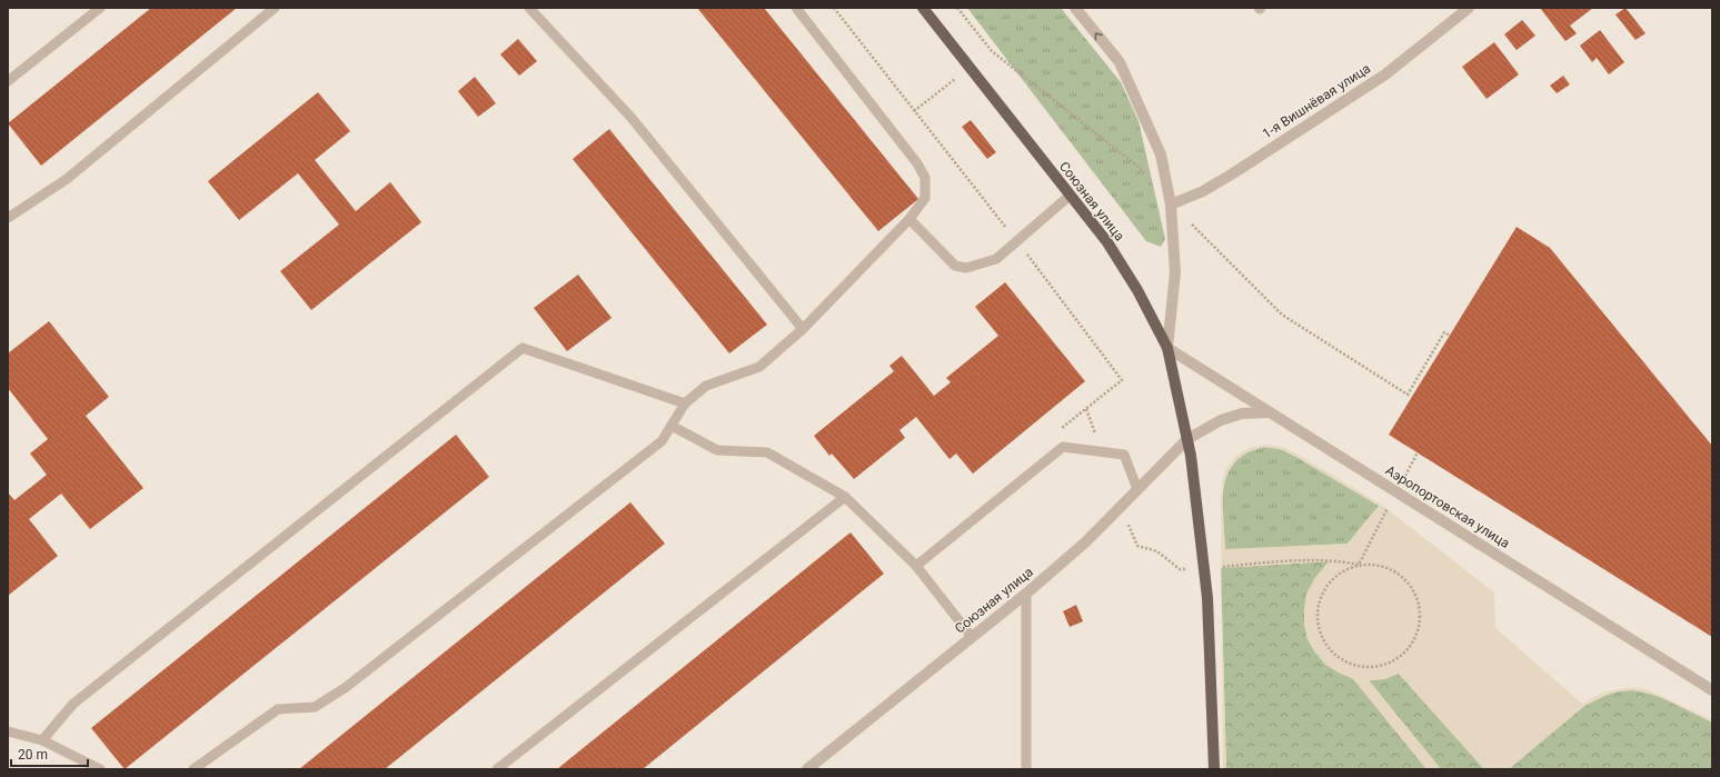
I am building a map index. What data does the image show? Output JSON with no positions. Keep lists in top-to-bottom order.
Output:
{
  "streets": {
    "main road": ["Союзная улица"],
    "street": ["1-я Вишнёвая улица", "Аэропортовская улица"]
  },
  "crossings": [
    ["Союзная улица", "Аэропортовская улица"]
  ],
  "scale_bar": "20 m"
}
